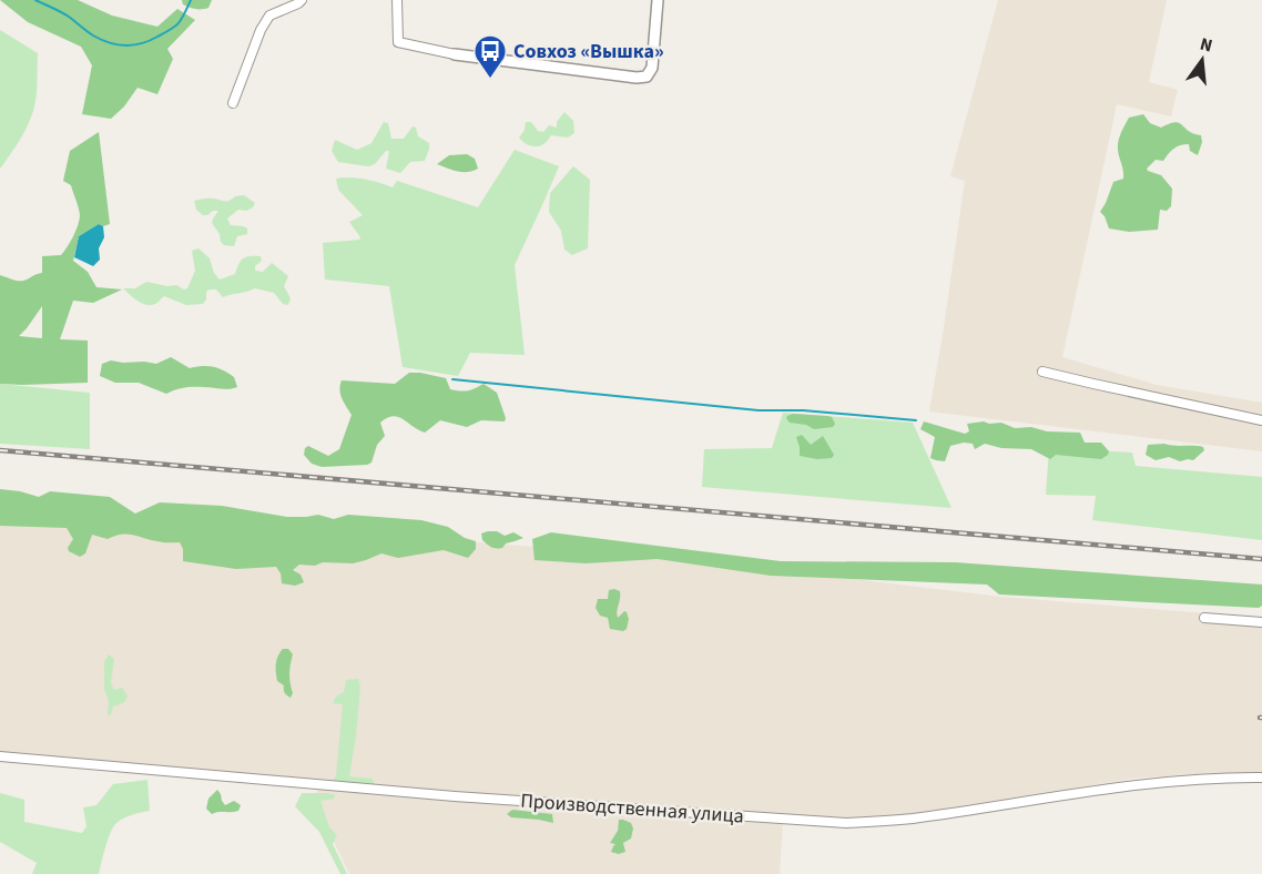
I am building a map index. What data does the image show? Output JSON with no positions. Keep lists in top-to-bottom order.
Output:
{
  "streets": {
    "street": ["Производственная улица"]
  },
  "places": {
    "bus stop": ["Совхоз «Вышка»"]
  },
  "north": "top"
}
